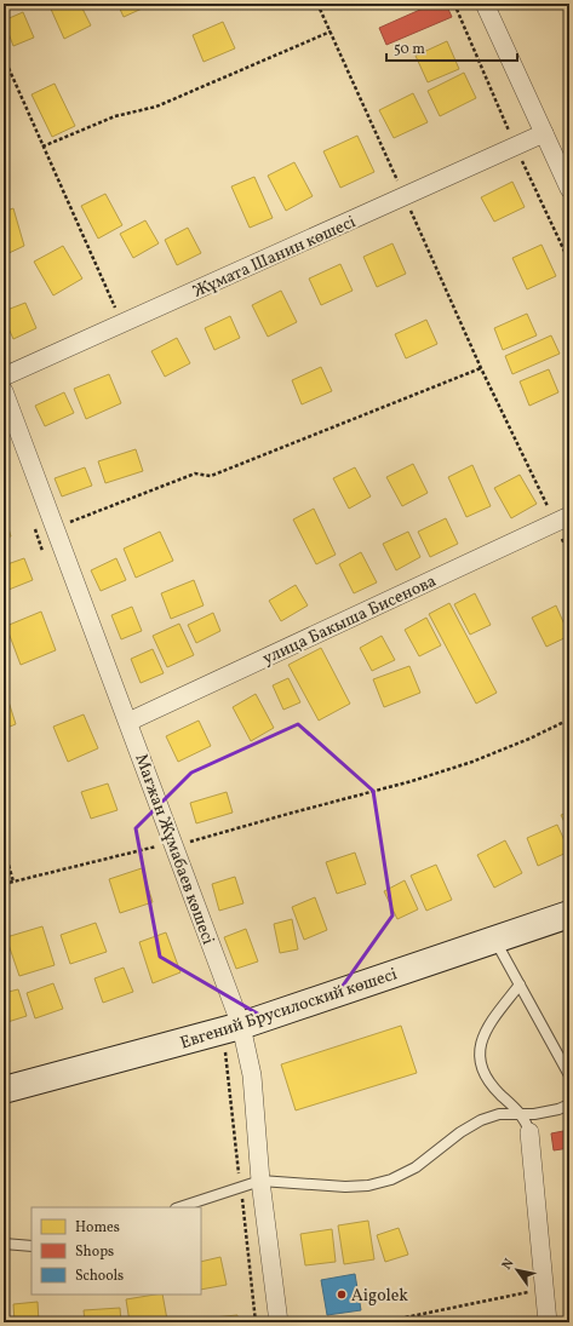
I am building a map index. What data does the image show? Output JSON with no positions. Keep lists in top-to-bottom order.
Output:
{
  "streets": {
    "main road": ["Евгений Брусилоский көшесі"],
    "street": ["Жұмата Шанин көшесі", "улица Бакыша Бисенова", "Мағжан Жұмабаев көшесі"]
  },
  "crossings": [
    ["улица Бакыша Бисенова", "Мағжан Жұмабаев көшесі"],
    ["Мағжан Жұмабаев көшесі", "Евгений Брусилоский көшесі"]
  ],
  "places": ["Aigolek"],
  "legend": ["Homes", "Shops", "Schools"],
  "scale_bar": "50 m",
  "north": "top left"
}
